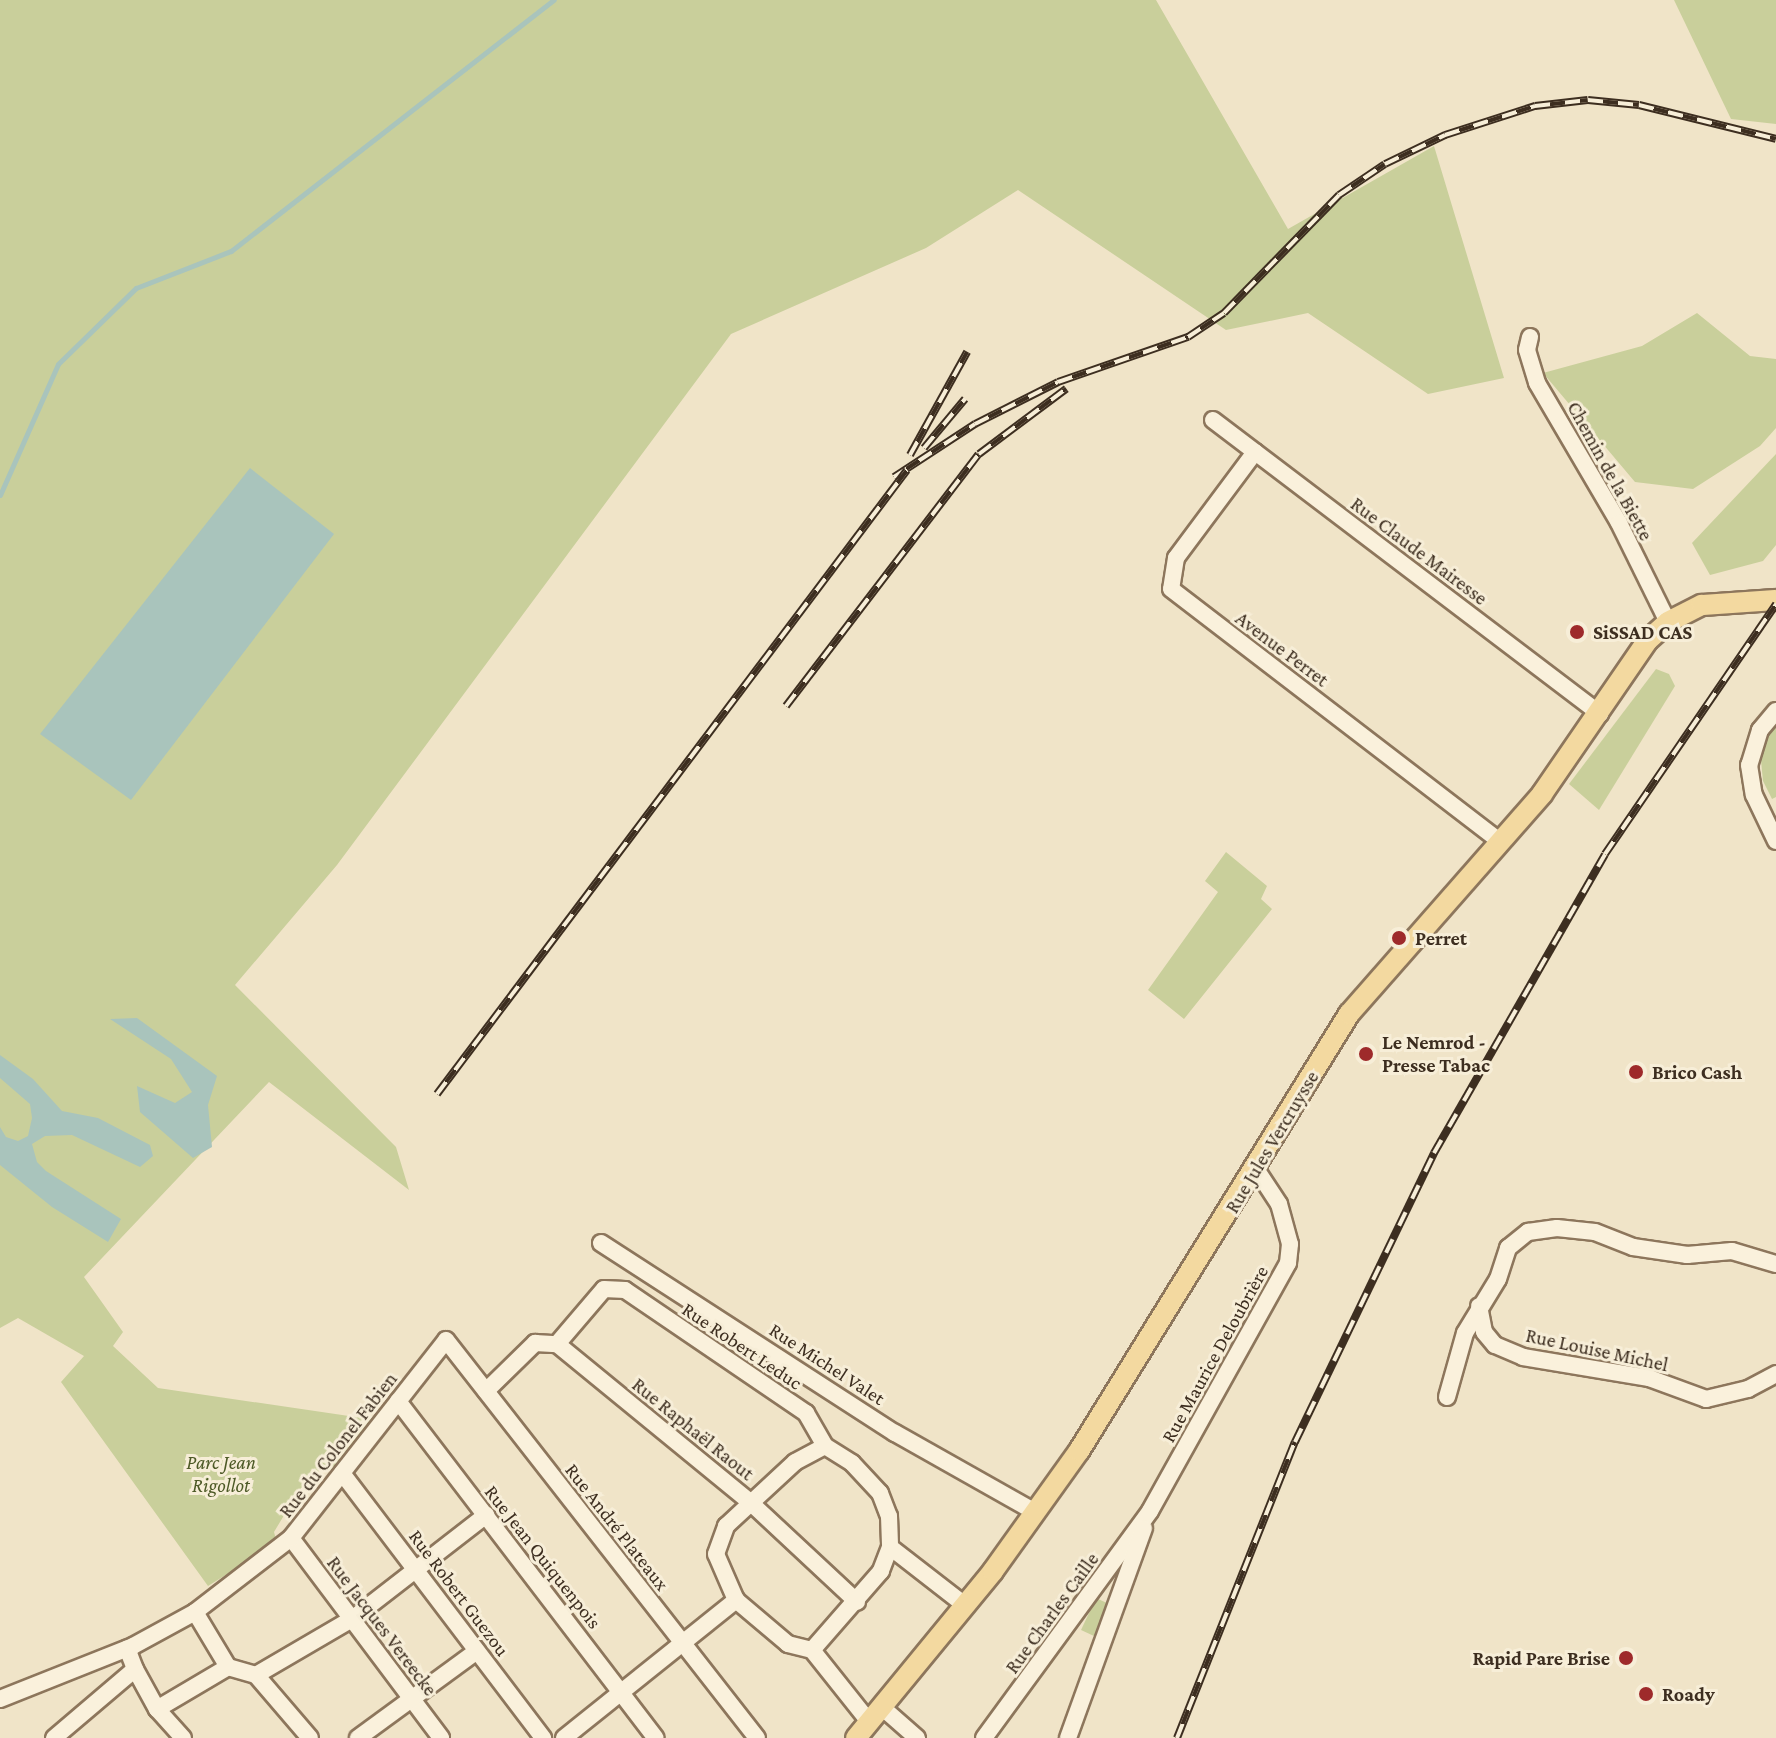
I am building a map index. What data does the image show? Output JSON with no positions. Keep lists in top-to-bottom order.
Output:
{
  "streets": {
    "main road": ["Rue Jules Vercruysse"],
    "street": [
      "Chemin de la Biette",
      "Rue Claude Mairesse",
      "Avenue Perret",
      "Rue Robert Leduc",
      "Rue Louise Michel",
      "Rue Maurice Deloubrière",
      "Rue Michel Valet",
      "Rue Raphaël Raout",
      "Rue du Colonel Fabien",
      "Rue André Plateaux",
      "Rue Jean Quiquenpois",
      "Rue Robert Guezou",
      "Rue Charles Caille",
      "Rue Jacques Vereecke"
    ]
  },
  "crossings": [
    ["Chemin de la Biette", "Rue Jules Vercruysse"],
    ["Rue Claude Mairesse", "Avenue Perret"],
    ["Rue Claude Mairesse", "Rue Jules Vercruysse"],
    ["Avenue Perret", "Rue Jules Vercruysse"],
    ["Rue Jules Vercruysse", "Rue Maurice Deloubrière"],
    ["Rue Jules Vercruysse", "Rue Michel Valet"],
    ["Rue Jules Vercruysse", "Rue Raphaël Raout"],
    ["Rue Robert Leduc", "Rue Raphaël Raout"],
    ["Rue Maurice Deloubrière", "Rue Charles Caille"],
    ["Rue du Colonel Fabien", "Rue André Plateaux"],
    ["Rue du Colonel Fabien", "Rue Jean Quiquenpois"],
    ["Rue du Colonel Fabien", "Rue Robert Guezou"],
    ["Rue du Colonel Fabien", "Rue Jacques Vereecke"]
  ],
  "parks": ["Parc Jean Rigollot"],
  "places": [
    "SiSSAD CAS",
    "Perret",
    "Le Nemrod - Presse Tabac",
    "Brico Cash",
    "Rapid Pare Brise",
    "Roady"
  ]
}
